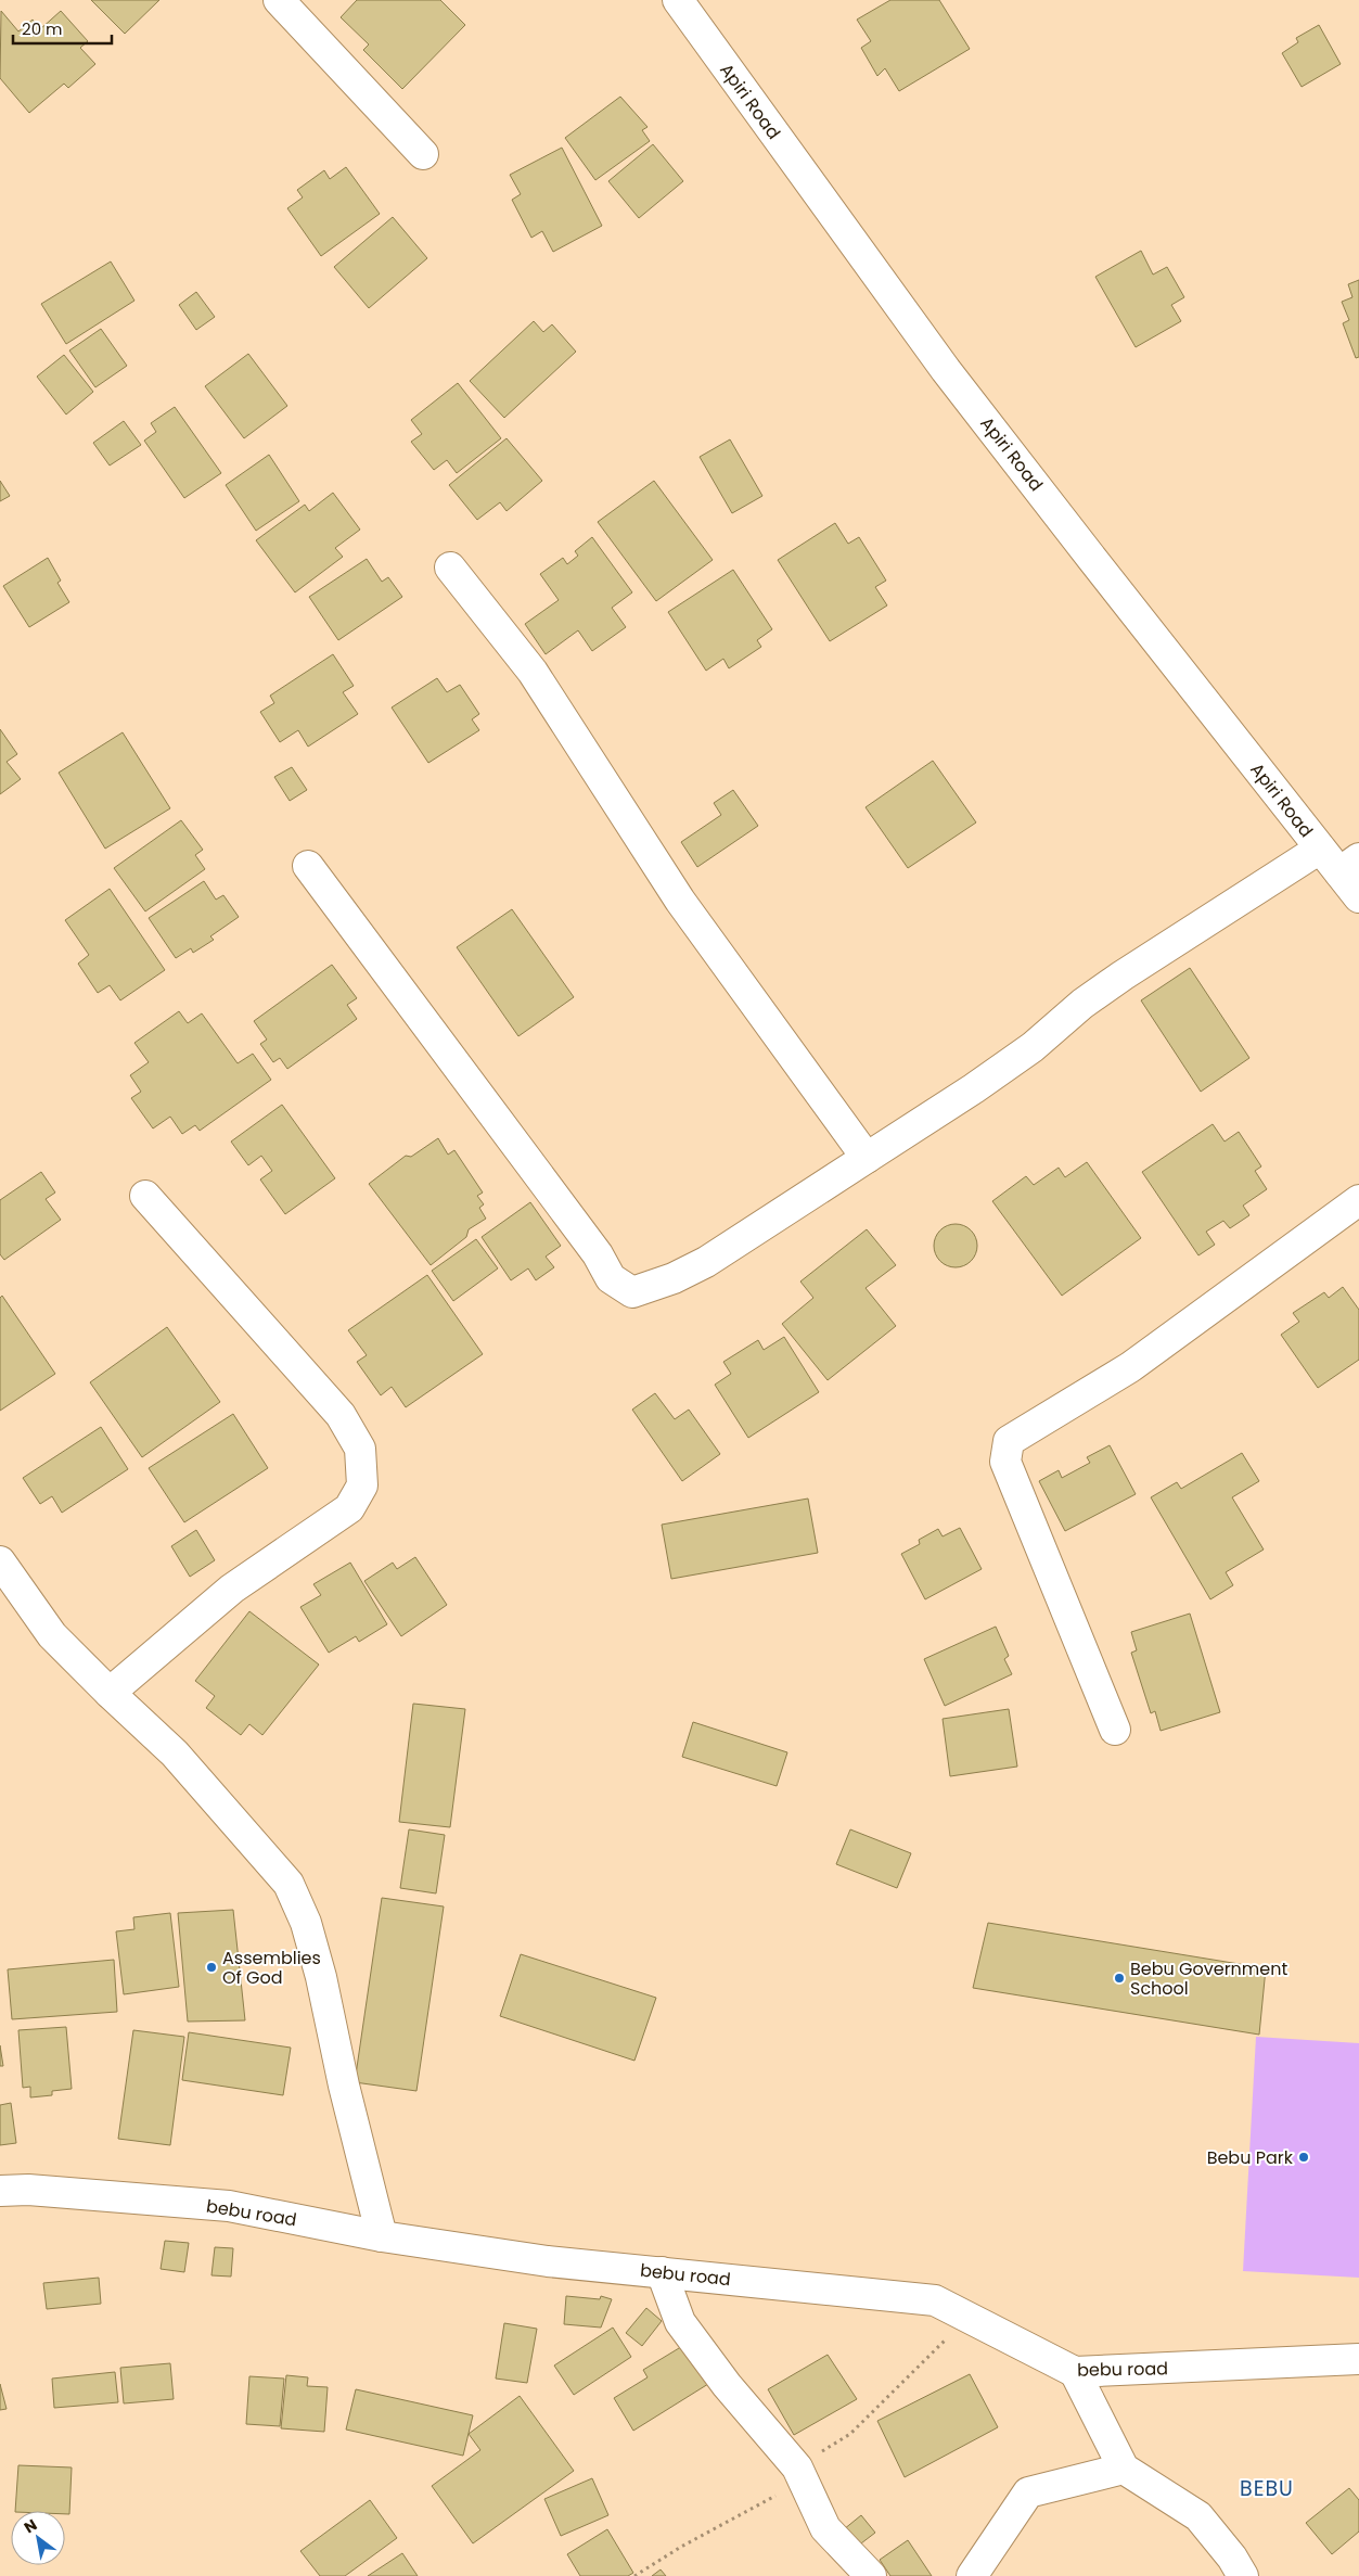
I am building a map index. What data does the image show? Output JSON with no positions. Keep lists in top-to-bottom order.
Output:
{
  "streets": {
    "street": ["Apiri Road", "bebu road"]
  },
  "districts": ["BEBU"],
  "places": ["Assemblies Of God", "Bebu Government School", "Bebu Park"],
  "scale_bar": "20 m",
  "north": "top left"
}
